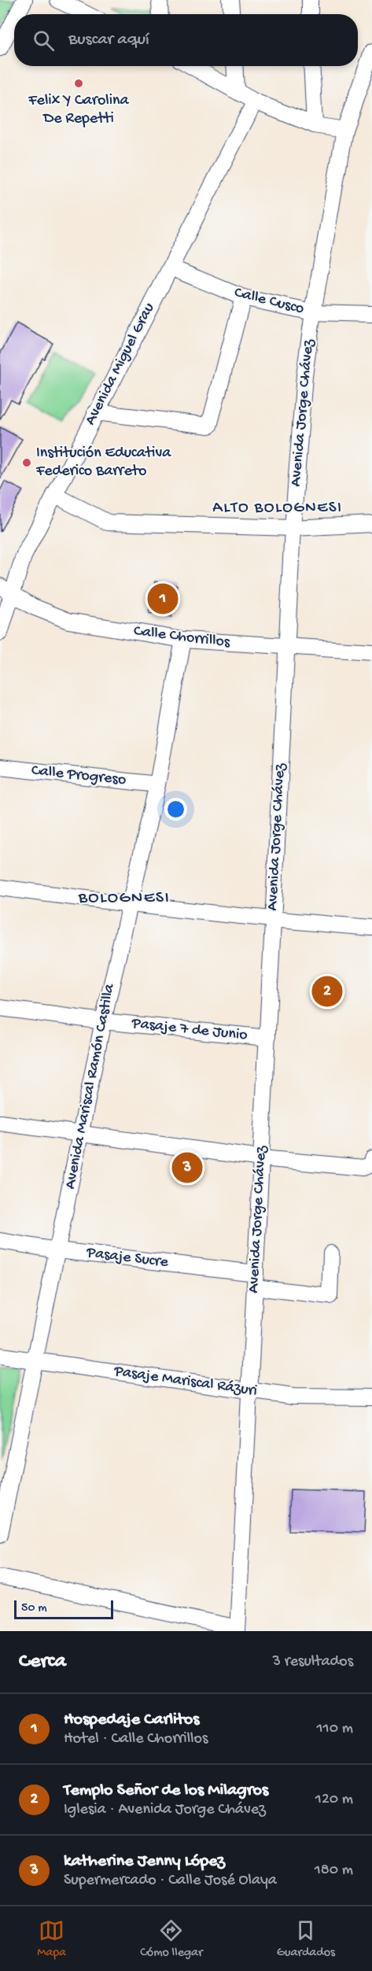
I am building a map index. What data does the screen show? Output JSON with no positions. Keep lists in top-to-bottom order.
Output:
{
  "streets": {
    "street": [
      "Calle Cusco",
      "Avenida Miguel Grau",
      "Avenida Jorge Chávez",
      "Calle Chorrillos",
      "Calle Progreso",
      "Pasaje 7 de Junio",
      "Avenida Mariscal Ramón Castilla",
      "Pasaje Sucre",
      "Pasaje Mariscal Rázuri"
    ]
  },
  "crossings": [
    ["Calle Cusco", "Avenida Miguel Grau"],
    ["Calle Cusco", "Avenida Jorge Chávez"],
    ["Avenida Miguel Grau", "Calle Chorrillos"],
    ["Avenida Jorge Chávez", "Calle Chorrillos"],
    ["Avenida Jorge Chávez", "Pasaje 7 de Junio"],
    ["Avenida Jorge Chávez", "Pasaje Sucre"],
    ["Avenida Jorge Chávez", "Pasaje Mariscal Rázuri"],
    ["Calle Chorrillos", "Avenida Mariscal Ramón Castilla"],
    ["Calle Progreso", "Avenida Mariscal Ramón Castilla"],
    ["Pasaje 7 de Junio", "Avenida Mariscal Ramón Castilla"],
    ["Avenida Mariscal Ramón Castilla", "Pasaje Sucre"],
    ["Avenida Mariscal Ramón Castilla", "Pasaje Mariscal Rázuri"]
  ],
  "districts": ["ALTO BOLOGNESI", "BOLOGNESI"],
  "places": ["Felix Y Carolina De Repetti", "Institución Educativa Federico Barreto"],
  "scale_bar": "50 m",
  "page": {
    "search": "Buscar aquí",
    "pins": ["1", "2", "3"],
    "scale": "50 m",
    "heading": ["Cerca", "3 resultados"],
    "list": [
      {
        "mark": "1",
        "name": "Hospedaje Carlitos",
        "note": "Hotel · Calle Chorrillos",
        "value": "110 m"
      },
      {
        "mark": "2",
        "name": "Templo Señor de los Milagros",
        "note": "Iglesia · Avenida Jorge Chávez",
        "value": "120 m"
      },
      {
        "mark": "3",
        "name": "katherine Jenny López",
        "note": "Supermercado · Calle José Olaya",
        "value": "180 m"
      }
    ],
    "nav": ["Mapa", "Cómo llegar", "Guardados"]
  }
}
